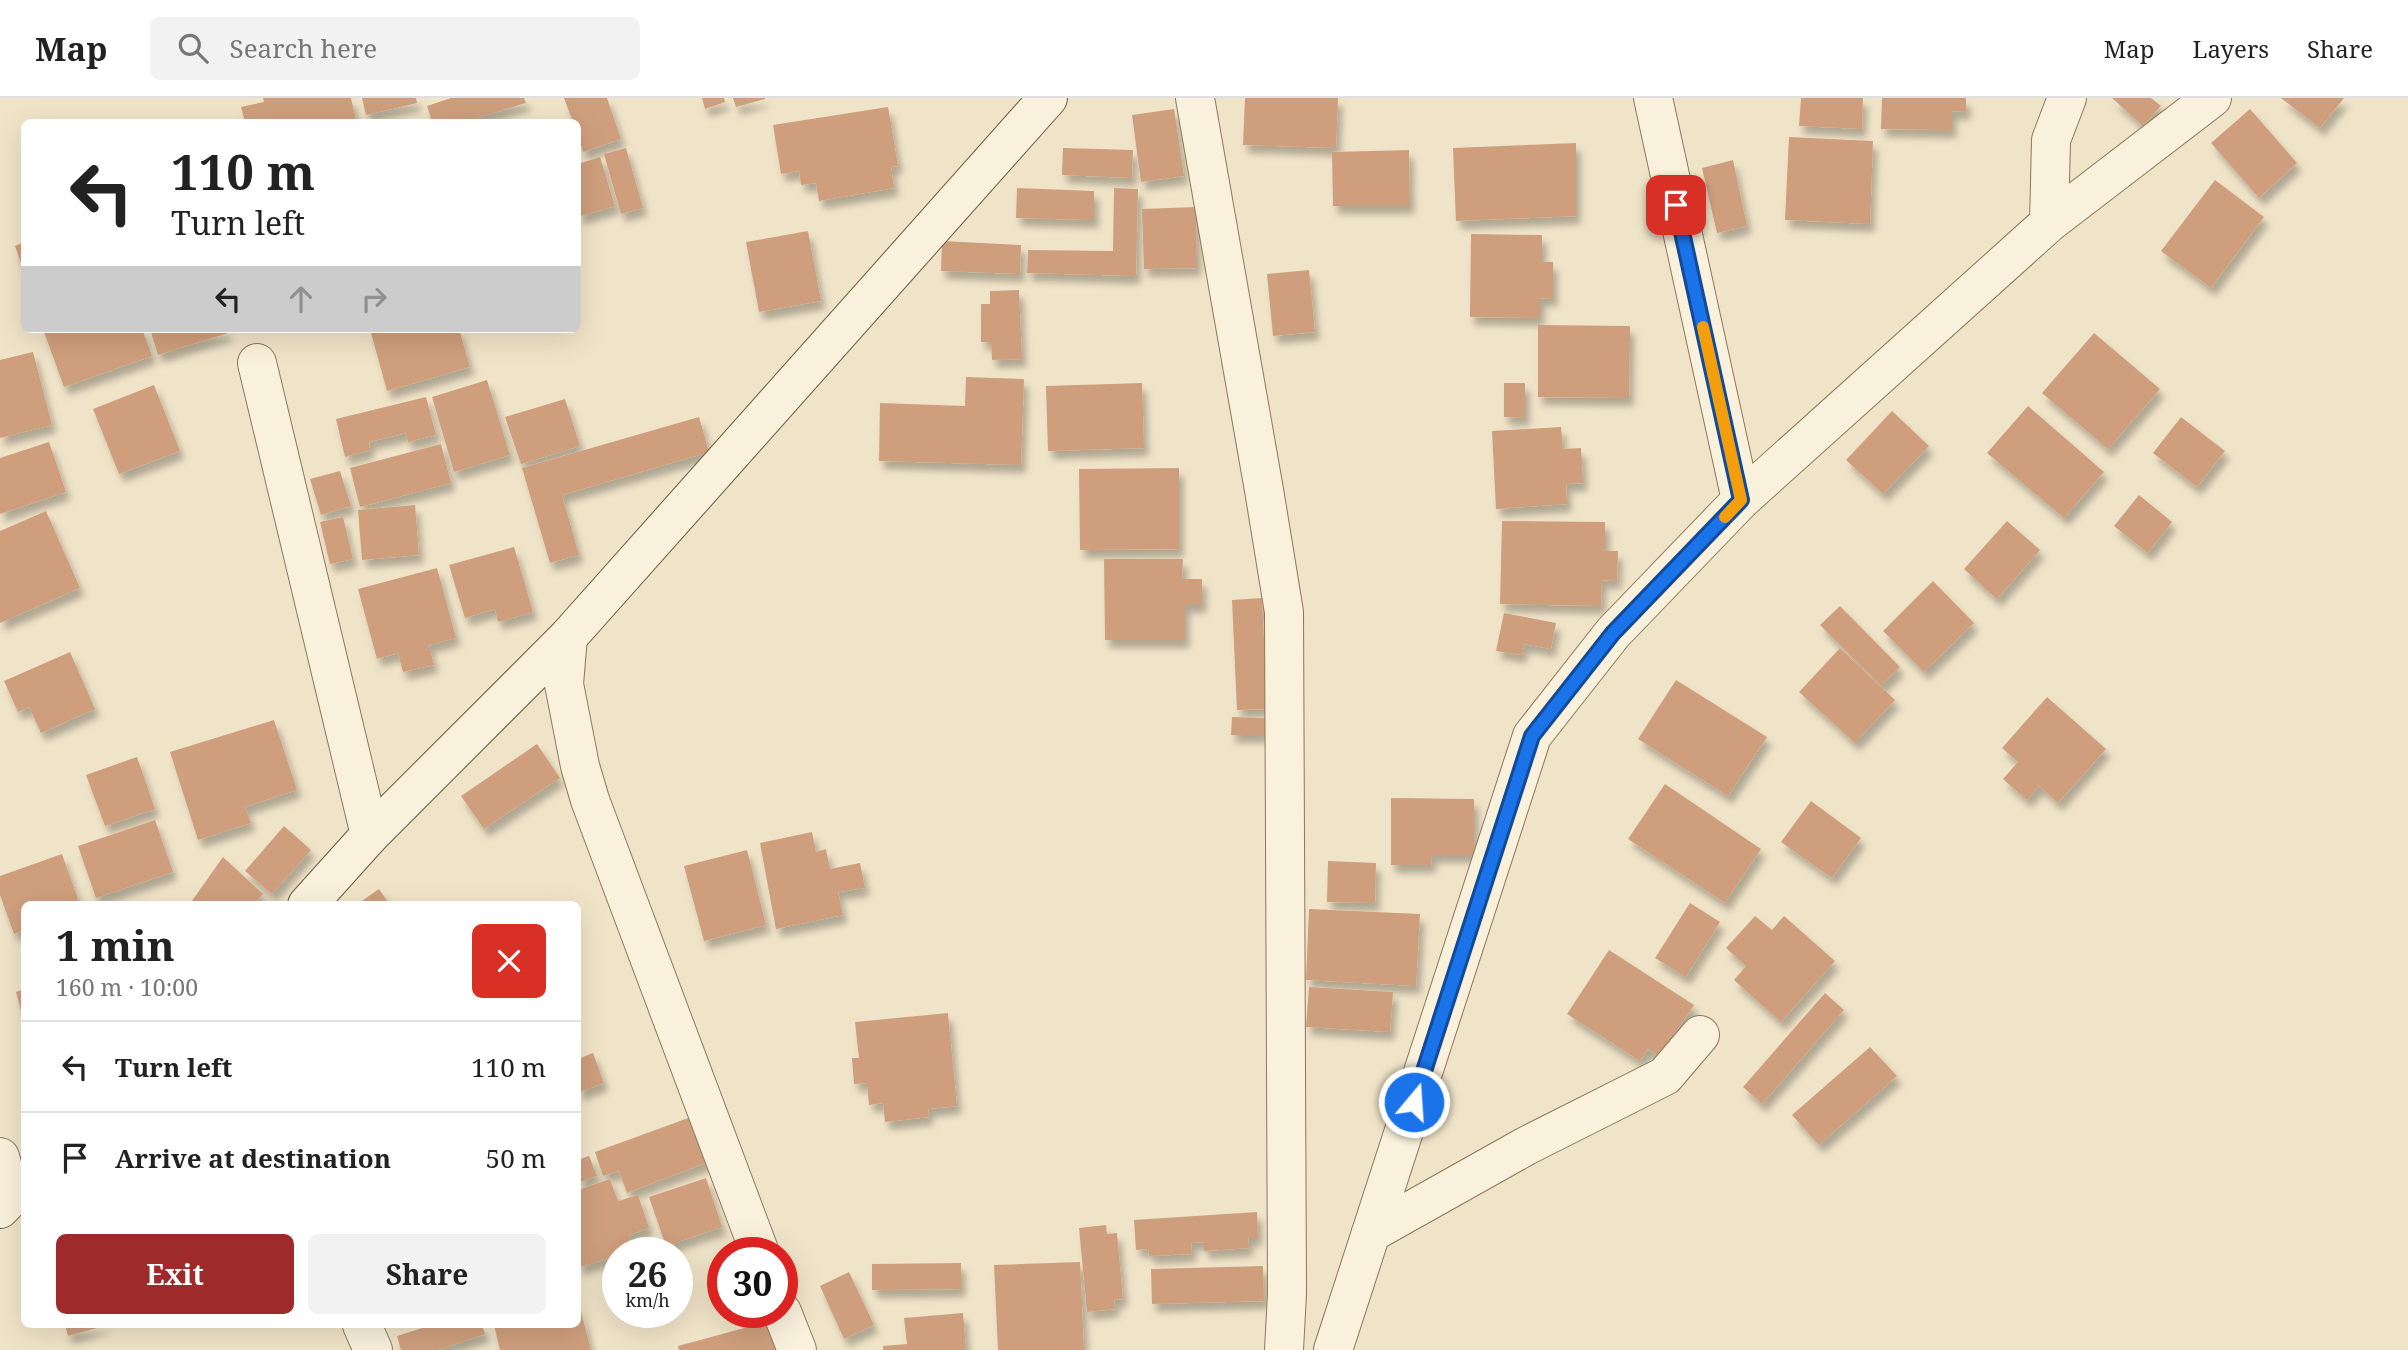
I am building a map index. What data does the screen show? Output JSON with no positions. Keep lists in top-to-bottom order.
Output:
{
  "page": {
    "header": "Map",
    "search": "Search here",
    "nav": ["Map", "Layers", "Share"],
    "turn": ["110 m", "Turn left"],
    "heading": ["1 min", "160 m · 10:00"],
    "list": [
      {
        "name": "Turn left",
        "value": "110 m"
      },
      {
        "name": "Arrive at destination",
        "value": "50 m"
      }
    ],
    "buttons": ["Exit", "Share"],
    "speed": "26 km/h",
    "limit": "30"
  }
}
